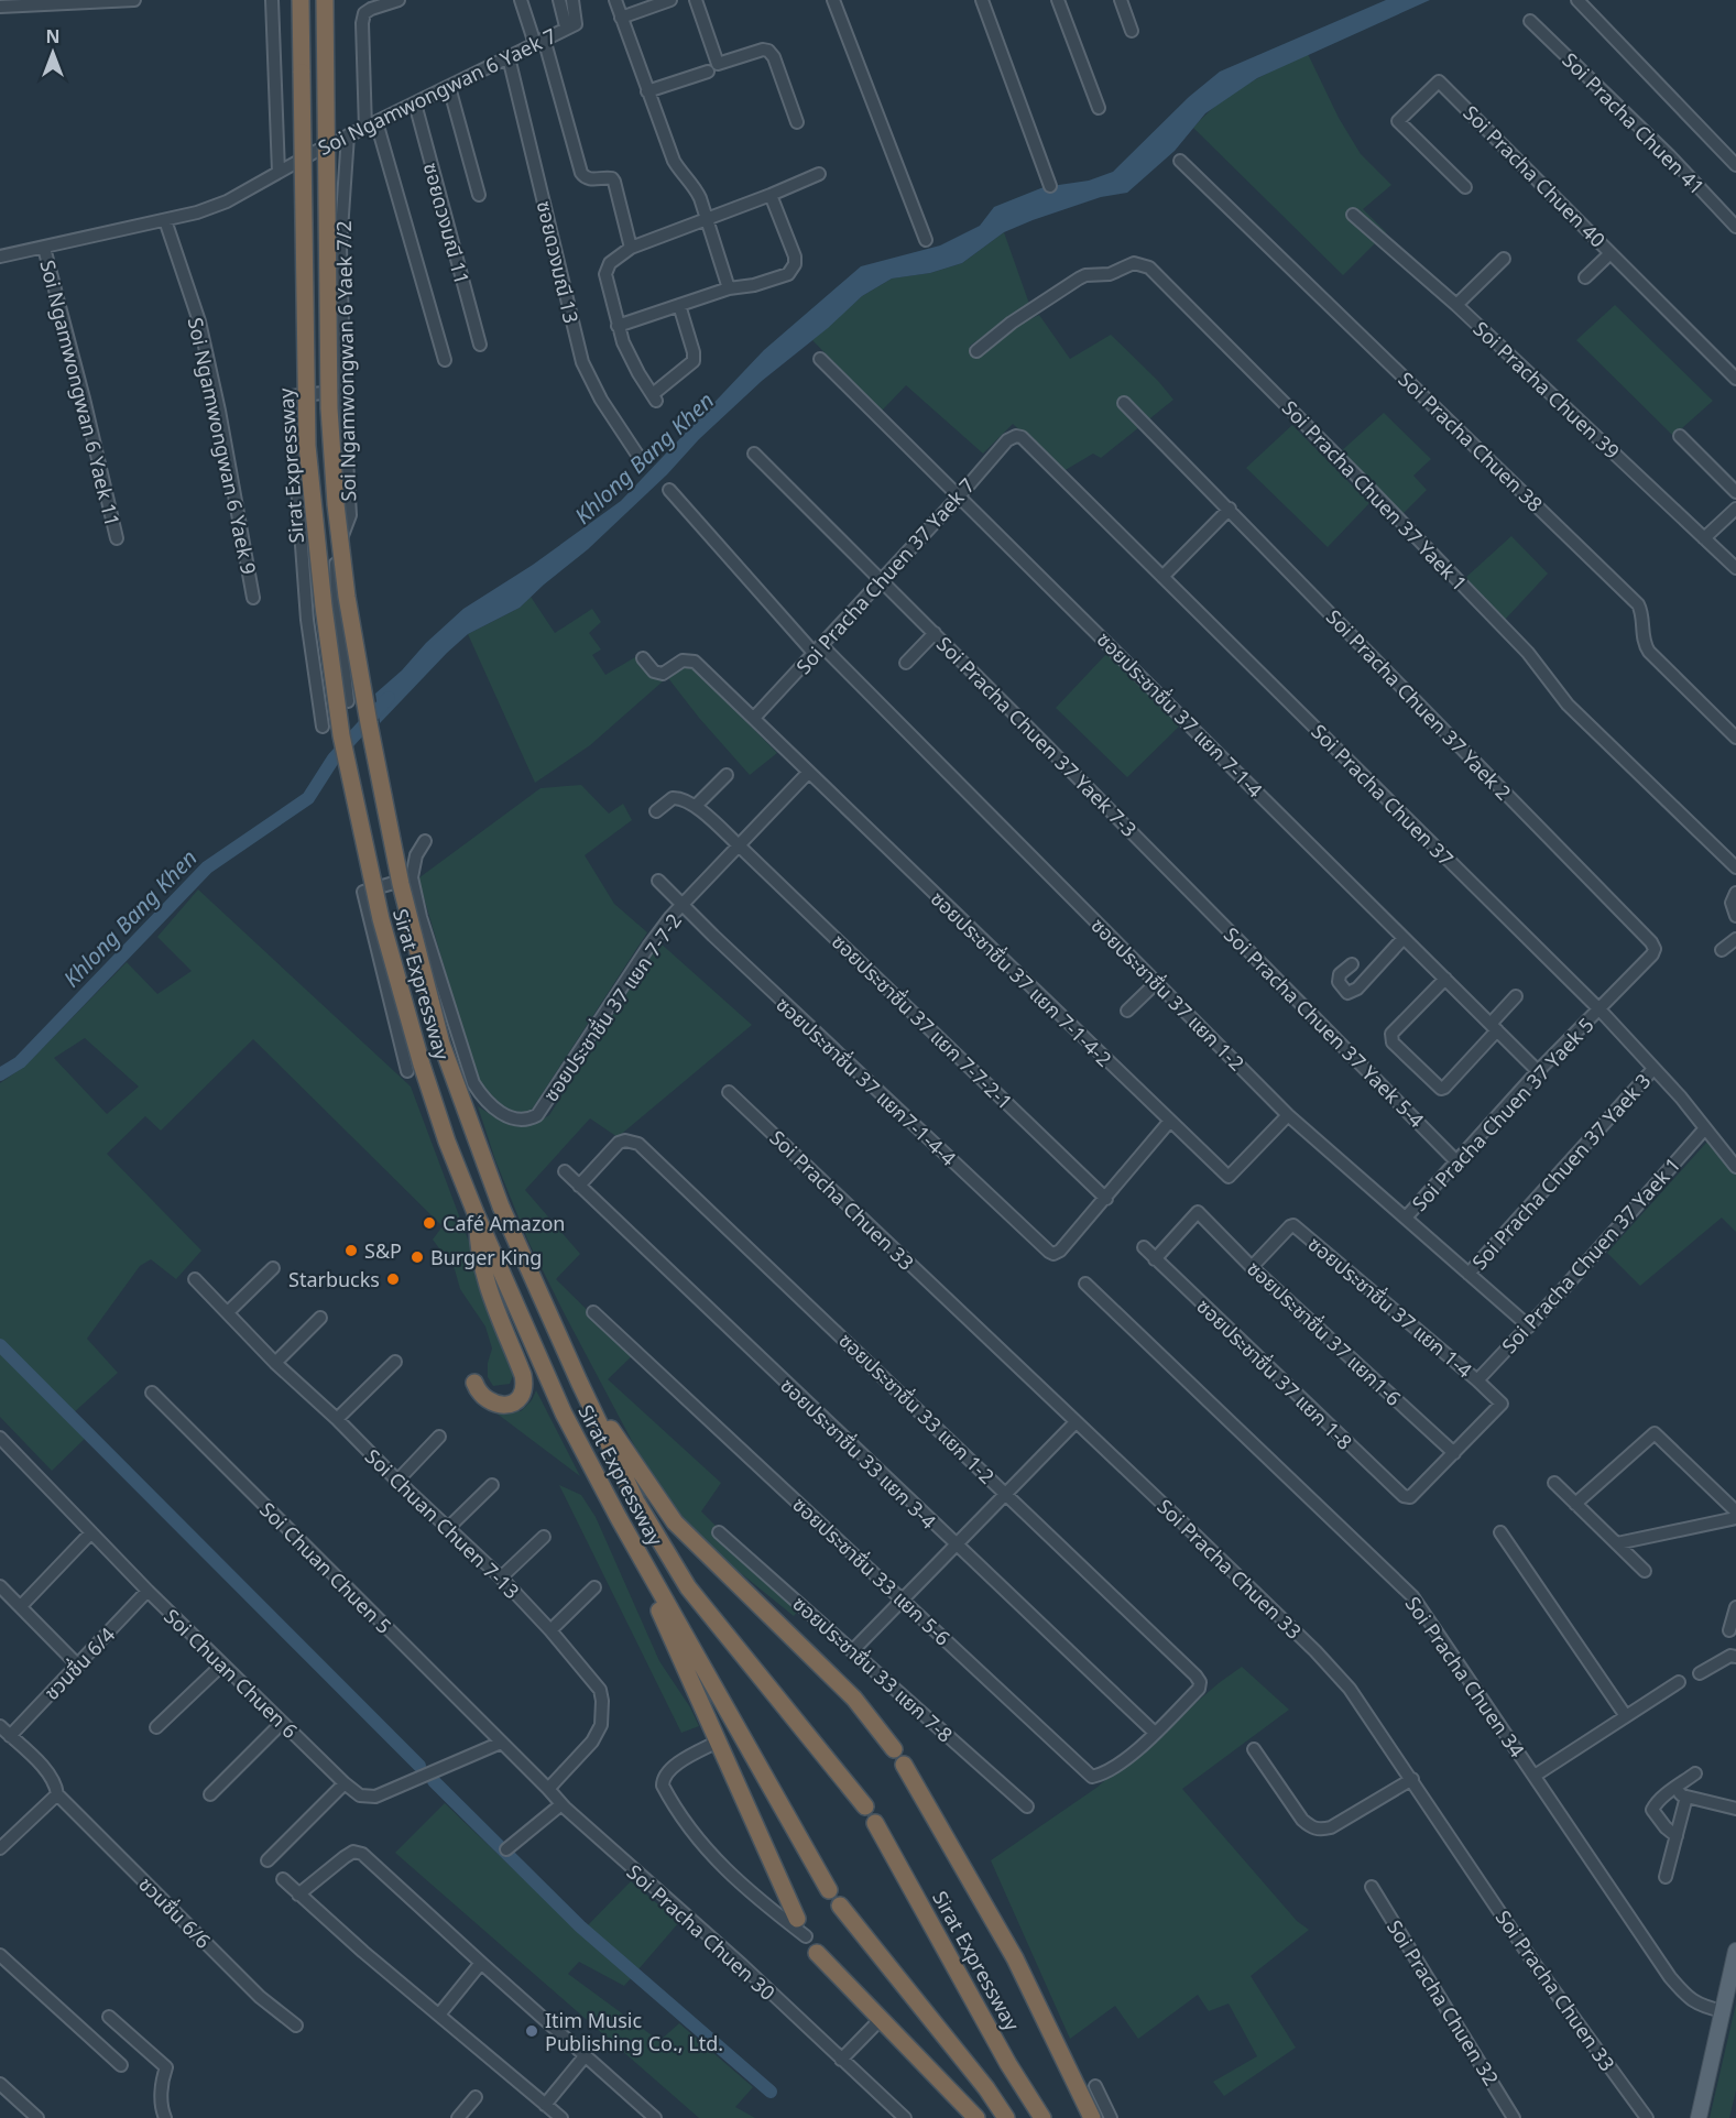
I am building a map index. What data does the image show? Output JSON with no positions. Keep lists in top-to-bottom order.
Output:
{
  "streets": {
    "highway": ["Sirat Expressway"],
    "street": [
      "Soi Ngamwongwan 6 Yaek 7",
      "Soi Pracha Chuen 41",
      "Soi Pracha Chuen 40",
      "ซอยดวงมณี 11",
      "ซอยดวงมณี 13",
      "Soi Ngamwongwan 6 Yaek 7/2",
      "Soi Pracha Chuen 39",
      "Soi Ngamwongwan 6 Yaek 11",
      "Soi Pracha Chuen 38",
      "Soi Ngamwongwan 6 Yaek 9",
      "Soi Pracha Chuen 37 Yaek 1",
      "Soi Pracha Chuen 37 Yaek 7",
      "Soi Pracha Chuen 37 Yaek 2",
      "ซอยประชาชื่น 37 แยก 7-1-4",
      "Soi Pracha Chuen 37 Yaek 7-3",
      "Soi Pracha Chuen 37",
      "ซอยประชาชื่น 37 แยก 7-1-4-2",
      "ซอยประชาชื่น 37 แยก 1-2",
      "ซอยประชาชื่น 37 แยก 7-7-2",
      "ซอยประชาชื่น 37 แยก 7-7-2-1",
      "Soi Pracha Chuen 37 Yaek 5-4",
      "ซอยประชาชื่น 37 แยก7-1-4-4",
      "Soi Pracha Chuen 37 Yaek 5",
      "Soi Pracha Chuen 37 Yaek 3",
      "Soi Pracha Chuen 33",
      "ซอยประชาชื่น 37 แยก 1-4",
      "ซอยประชาชื่น 37 แยก1-6",
      "ซอยประชาชื่น 37 แยก 1-8",
      "ซอยประชาชื่น 33 แยก 1-2",
      "ซอยประชาชื่น 33 แยก 3-4",
      "Soi Chuan Chuen 7-13",
      "Soi Chuan Chuen 5",
      "ซอยประชาชื่น 33 แยก 5-6",
      "ชวนชื่น 6/4",
      "ซอยประชาชื่น 33 แยก 7-8",
      "Soi Chuan Chuen 6",
      "Soi Pracha Chuen 34",
      "ชวนชื่น 6/6",
      "Soi Pracha Chuen 30",
      "Soi Pracha Chuen 32"
    ]
  },
  "crossings": [
    ["Soi Ngamwongwan 6 Yaek 7", "ซอยดวงมณี 11"],
    ["Soi Ngamwongwan 6 Yaek 7", "ซอยดวงมณี 13"],
    ["Soi Ngamwongwan 6 Yaek 7", "Soi Ngamwongwan 6 Yaek 7/2"],
    ["Soi Ngamwongwan 6 Yaek 7", "Soi Ngamwongwan 6 Yaek 11"],
    ["Soi Ngamwongwan 6 Yaek 7", "Soi Ngamwongwan 6 Yaek 9"],
    ["Soi Pracha Chuen 37 Yaek 1", "Soi Pracha Chuen 37"],
    ["Soi Pracha Chuen 37 Yaek 1", "ซอยประชาชื่น 37 แยก 1-2"],
    ["Soi Pracha Chuen 37 Yaek 1", "ซอยประชาชื่น 37 แยก 1-4"],
    ["Soi Pracha Chuen 37 Yaek 7", "ซอยประชาชื่น 37 แยก 7-1-4"],
    ["Soi Pracha Chuen 37 Yaek 7", "Soi Pracha Chuen 37 Yaek 7-3"],
    ["Soi Pracha Chuen 37 Yaek 7", "Soi Pracha Chuen 37"],
    ["Soi Pracha Chuen 37 Yaek 7", "ซอยประชาชื่น 37 แยก 7-1-4-2"],
    ["Soi Pracha Chuen 37 Yaek 7", "ซอยประชาชื่น 37 แยก 1-2"],
    ["Soi Pracha Chuen 37 Yaek 2", "Soi Pracha Chuen 37"],
    ["Soi Pracha Chuen 37 Yaek 2", "Soi Pracha Chuen 37 Yaek 5"],
    ["ซอยประชาชื่น 37 แยก 7-1-4", "Soi Pracha Chuen 37 Yaek 5"],
    ["Soi Pracha Chuen 37 Yaek 7-3", "Soi Pracha Chuen 37 Yaek 5-4"],
    ["Soi Pracha Chuen 37", "Soi Pracha Chuen 37 Yaek 5"],
    ["Soi Pracha Chuen 37", "Soi Pracha Chuen 37 Yaek 3"],
    ["ซอยประชาชื่น 37 แยก 7-1-4-2", "ซอยประชาชื่น 37 แยก 1-2"],
    ["ซอยประชาชื่น 37 แยก 7-1-4-2", "ซอยประชาชื่น 37 แยก 7-7-2"],
    ["ซอยประชาชื่น 37 แยก 1-2", "Soi Pracha Chuen 37 Yaek 5"],
    ["ซอยประชาชื่น 37 แยก 1-2", "Soi Pracha Chuen 37 Yaek 3"],
    ["ซอยประชาชื่น 37 แยก 7-7-2", "ซอยประชาชื่น 37 แยก 7-7-2-1"],
    ["ซอยประชาชื่น 37 แยก 7-7-2", "ซอยประชาชื่น 37 แยก7-1-4-4"],
    ["ซอยประชาชื่น 37 แยก 7-7-2-1", "ซอยประชาชื่น 37 แยก7-1-4-4"],
    ["Soi Pracha Chuen 37 Yaek 5-4", "Soi Pracha Chuen 37 Yaek 5"],
    ["ซอยประชาชื่น 37 แยก 1-4", "ซอยประชาชื่น 37 แยก1-6"],
    ["ซอยประชาชื่น 37 แยก 1-4", "ซอยประชาชื่น 37 แยก 1-8"],
    ["ซอยประชาชื่น 37 แยก1-6", "ซอยประชาชื่น 37 แยก 1-8"],
    ["ซอยประชาชื่น 33 แยก 1-2", "ซอยประชาชื่น 33 แยก 3-4"],
    ["ซอยประชาชื่น 33 แยก 1-2", "ซอยประชาชื่น 33 แยก 5-6"],
    ["ซอยประชาชื่น 33 แยก 3-4", "ซอยประชาชื่น 33 แยก 5-6"],
    ["Soi Chuan Chuen 7-13", "Soi Pracha Chuen 30"],
    ["Soi Chuan Chuen 5", "Soi Chuan Chuen 6"],
    ["Soi Chuan Chuen 5", "Soi Pracha Chuen 30"],
    ["ชวนชื่น 6/4", "Soi Chuan Chuen 6"],
    ["Soi Chuan Chuen 6", "Soi Pracha Chuen 30"]
  ],
  "water": ["Khlong Bang Khen"],
  "places": [
    "Café Amazon",
    "S&P",
    "Burger King",
    "Starbucks",
    "Itim Music Publishing Co., Ltd."
  ],
  "north": "top"
}
